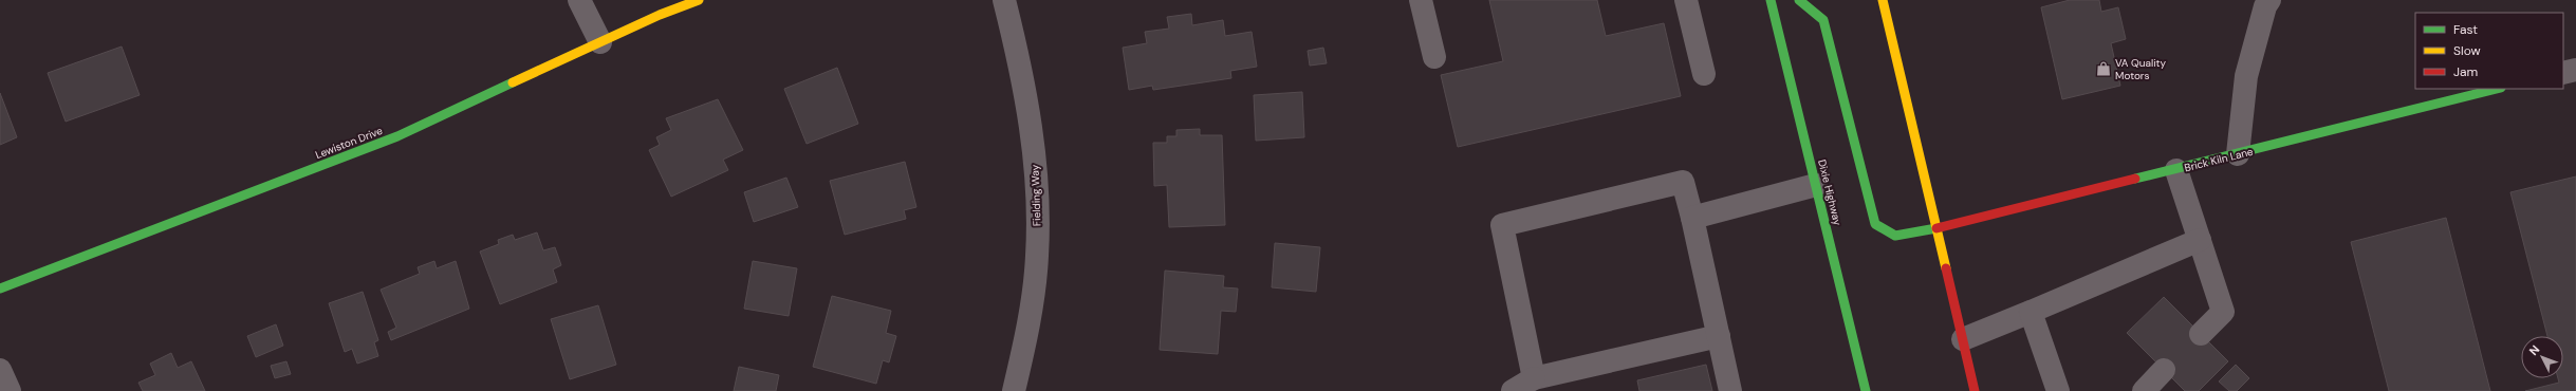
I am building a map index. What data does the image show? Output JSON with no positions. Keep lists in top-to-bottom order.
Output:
{
  "streets": {
    "street": [
      "Lewiston Drive",
      "Brick Kiln Lane",
      "Dixie Highway",
      "Fielding Way"
    ]
  },
  "places": {
    "shop": ["VA Quality Motors"]
  },
  "legend": ["Fast", "Slow", "Jam"],
  "north": "top left"
}
